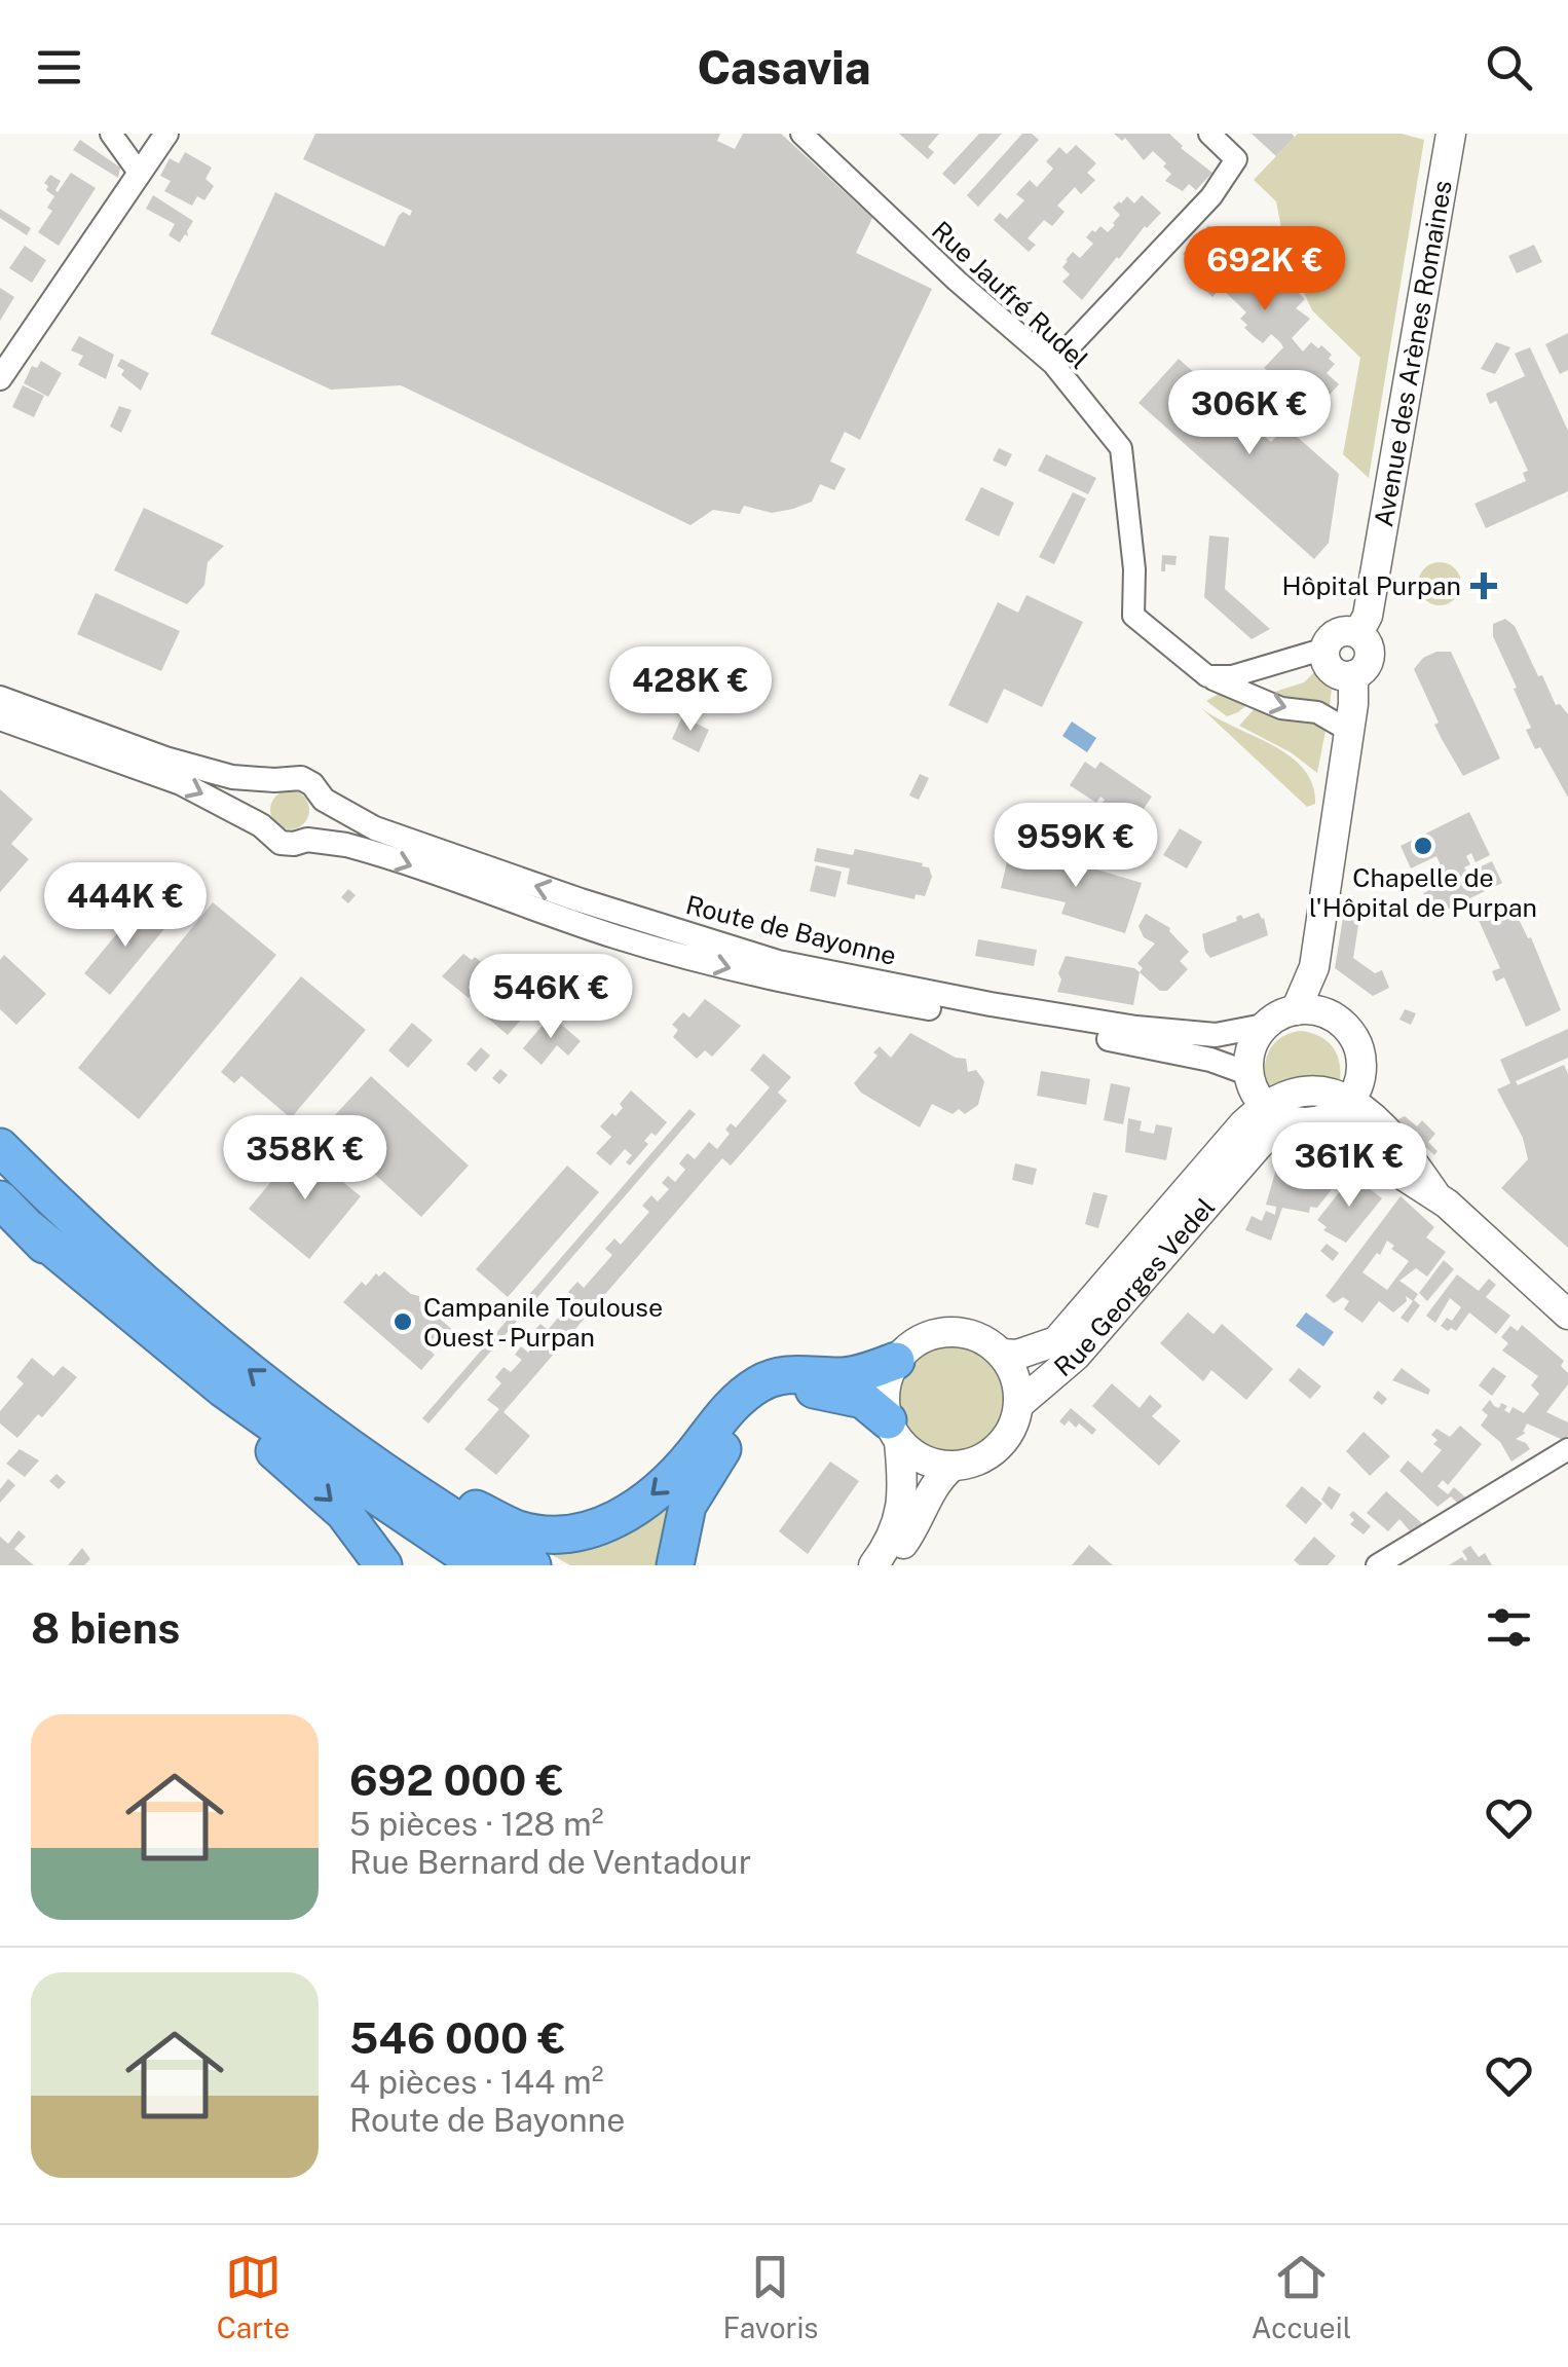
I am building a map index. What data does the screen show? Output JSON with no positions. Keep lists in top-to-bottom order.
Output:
{
  "streets": {
    "main road": ["Avenue des Arènes Romaines", "Rue Georges Vedel"],
    "street": ["Rue Jaufré Rudel", "Route de Bayonne"]
  },
  "places": {
    "health": ["Hôpital Purpan"],
    "other": ["Chapelle de l'Hôpital de Purpan", "Campanile Toulouse Ouest - Purpan"]
  },
  "page": {
    "header": "Casavia",
    "price": [
      "692K €",
      "306K €",
      "428K €",
      "959K €",
      "444K €",
      "546K €",
      "358K €",
      "361K €"
    ],
    "heading": "8 biens",
    "list": [
      {
        "name": "692 000 €",
        "note": "5 pièces · 128 m² · Rue Bernard de Ventadour"
      },
      {
        "name": "546 000 €",
        "note": "4 pièces · 144 m² · Route de Bayonne"
      }
    ],
    "tabs": ["Carte", "Favoris", "Accueil"]
  }
}
